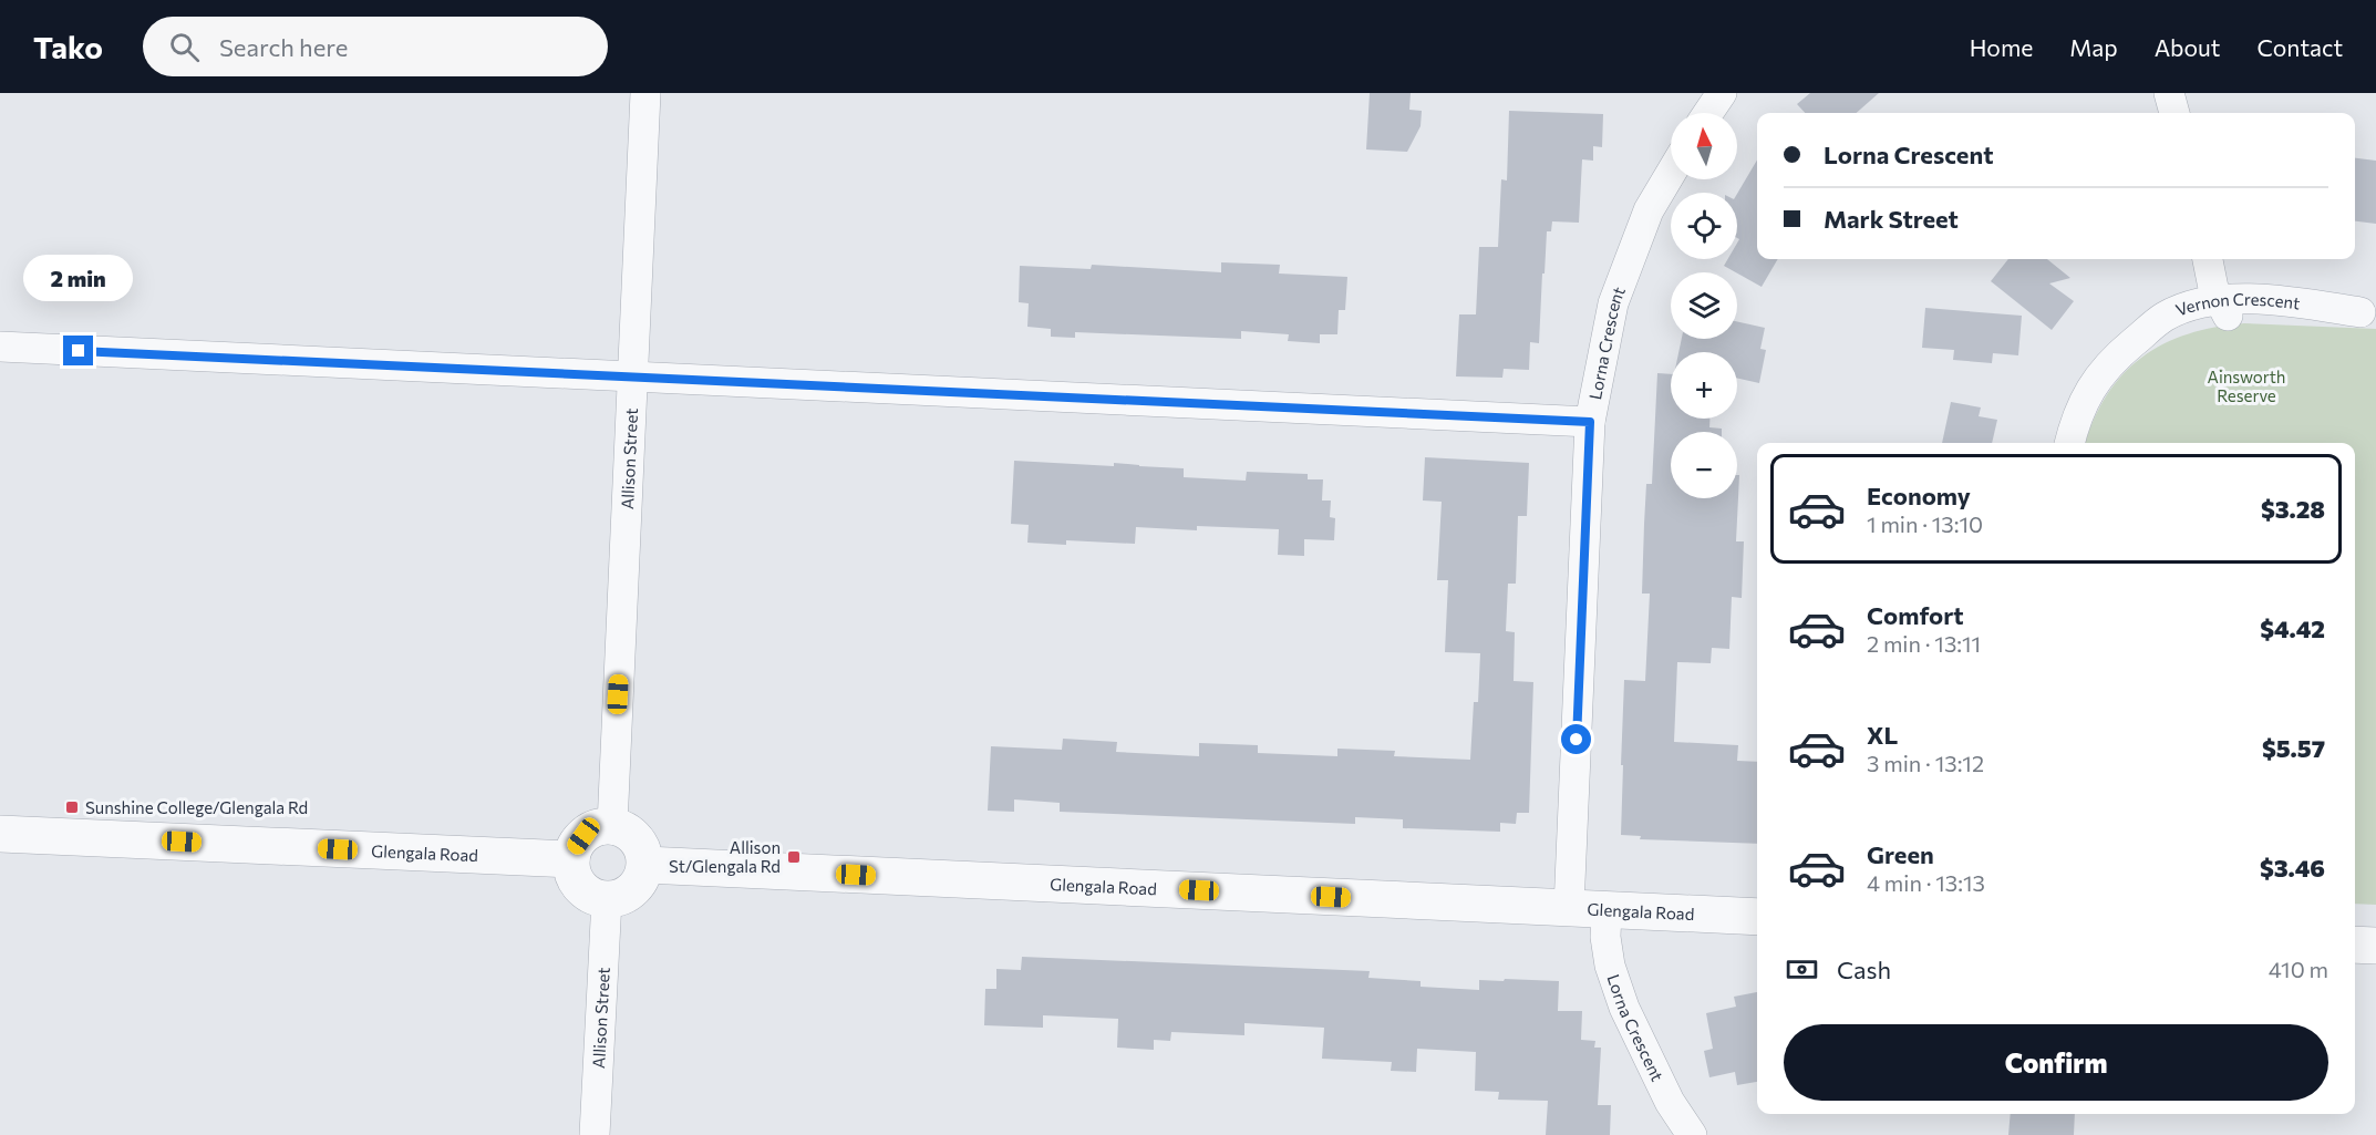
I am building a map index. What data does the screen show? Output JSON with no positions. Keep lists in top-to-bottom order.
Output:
{
  "streets": {
    "street": [
      "Vernon Crescent",
      "Lorna Crescent",
      "Allison Street",
      "Glengala Road"
    ]
  },
  "crossings": [
    ["Lorna Crescent", "Glengala Road"],
    ["Allison Street", "Glengala Road"]
  ],
  "parks": ["Ainsworth Reserve"],
  "places": {
    "transit": ["Sunshine College/Glengala Rd", "Allison St/Glengala Rd"]
  },
  "north": "top",
  "page": {
    "header": "Tako",
    "search": "Search here",
    "nav": [
      "Home",
      "Map",
      "About",
      "Contact"
    ],
    "map_buttons": ["+", "−"],
    "banner": ["Lorna Crescent", "Mark Street"],
    "bubble": "2 min",
    "list": [
      {
        "name": "Economy",
        "note": "1 min · 13:10",
        "value": "$3.28"
      },
      {
        "name": "Comfort",
        "note": "2 min · 13:11",
        "value": "$4.42"
      },
      {
        "name": "XL",
        "note": "3 min · 13:12",
        "value": "$5.57"
      },
      {
        "name": "Green",
        "note": "4 min · 13:13",
        "value": "$3.46"
      }
    ],
    "pay": ["Cash", "410 m"],
    "buttons": "Confirm"
  }
}
